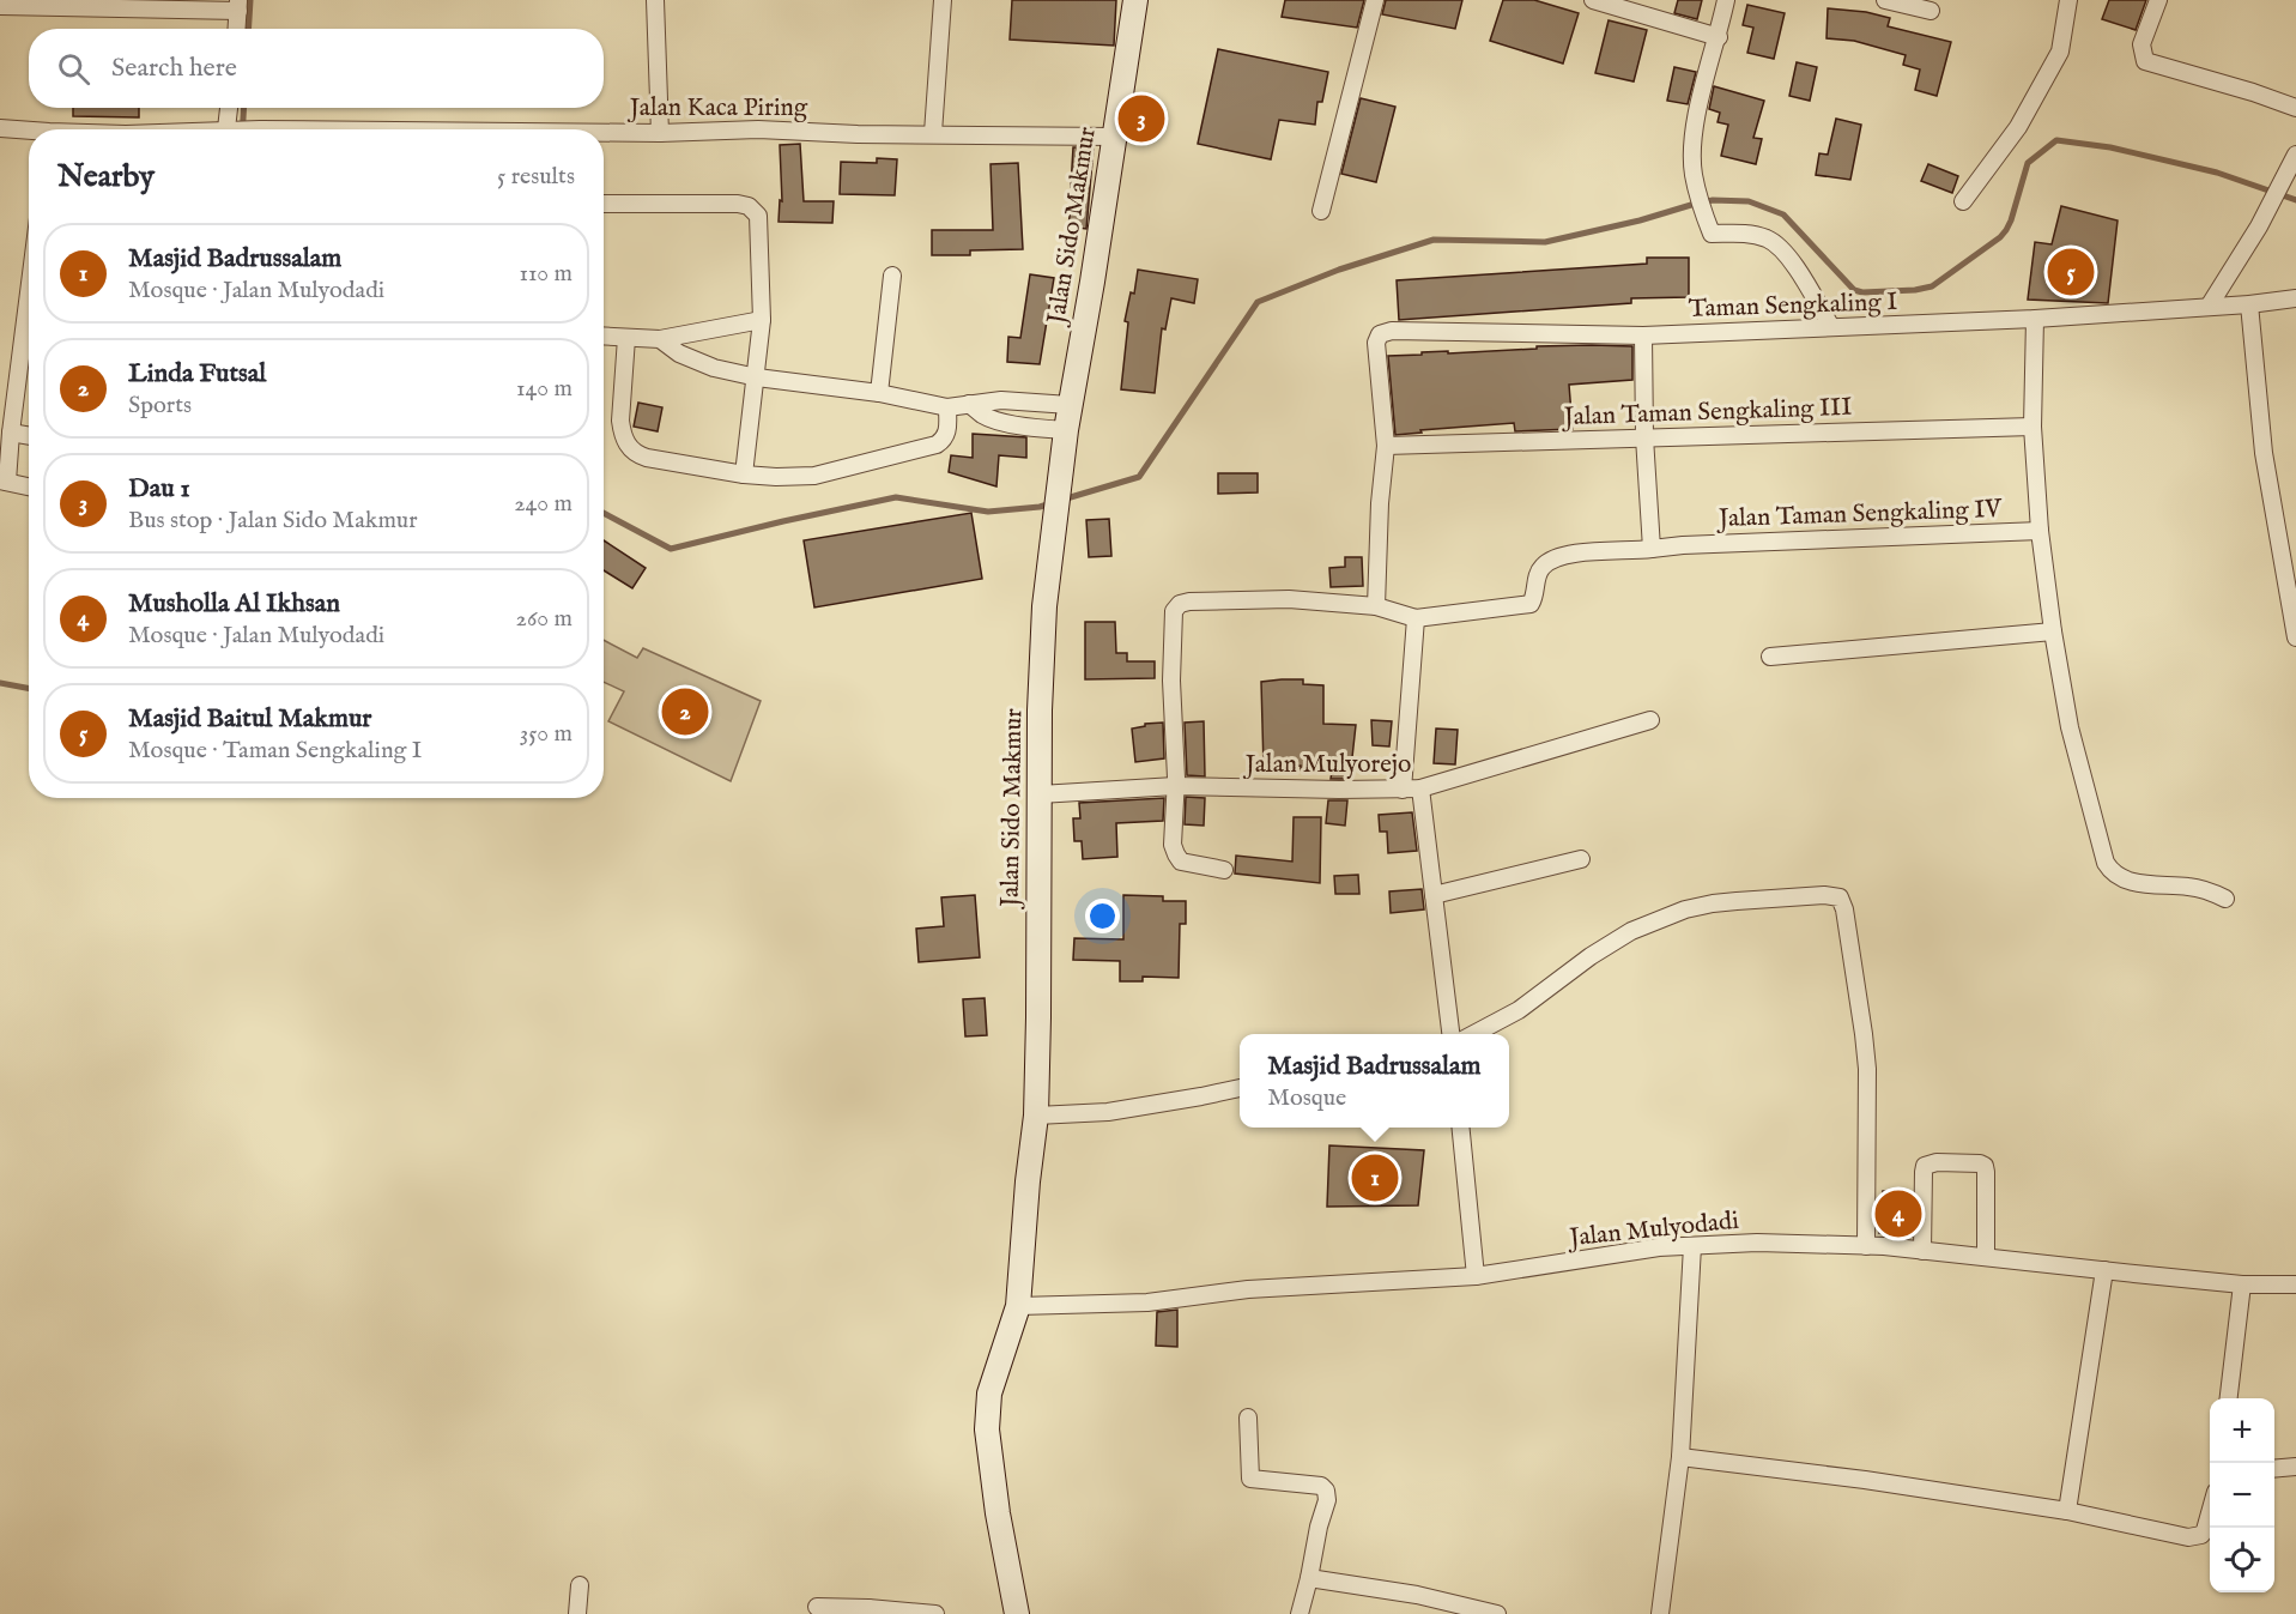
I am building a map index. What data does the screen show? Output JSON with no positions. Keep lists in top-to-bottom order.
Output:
{
  "streets": {
    "main road": ["Jalan Sido Makmur"],
    "street": [
      "Jalan Kaca Piring",
      "Taman Sengkaling I",
      "Jalan Taman Sengkaling III",
      "Jalan Taman Sengkaling IV",
      "Jalan Mulyorejo",
      "Jalan Mulyodadi"
    ]
  },
  "crossings": [
    ["Jalan Kaca Piring", "Jalan Sido Makmur"],
    ["Jalan Sido Makmur", "Jalan Mulyorejo"],
    ["Jalan Sido Makmur", "Jalan Mulyodadi"],
    ["Taman Sengkaling I", "Jalan Taman Sengkaling III"]
  ],
  "page": {
    "search": "Search here",
    "pins": [
      "3",
      "5",
      "2",
      "1",
      "4"
    ],
    "heading": ["Nearby", "5 results"],
    "list": [
      {
        "mark": "1",
        "name": "Masjid Badrussalam",
        "note": "Mosque · Jalan Mulyodadi",
        "value": "110 m"
      },
      {
        "mark": "2",
        "name": "Linda Futsal",
        "note": "Sports",
        "value": "140 m"
      },
      {
        "mark": "3",
        "name": "Dau 1",
        "note": "Bus stop · Jalan Sido Makmur",
        "value": "240 m"
      },
      {
        "mark": "4",
        "name": "Musholla Al Ikhsan",
        "note": "Mosque · Jalan Mulyodadi",
        "value": "260 m"
      },
      {
        "mark": "5",
        "name": "Masjid Baitul Makmur",
        "note": "Mosque · Taman Sengkaling I",
        "value": "350 m"
      }
    ],
    "popup": ["Masjid Badrussalam", "Mosque"],
    "map_buttons": ["+", "−"]
  }
}
